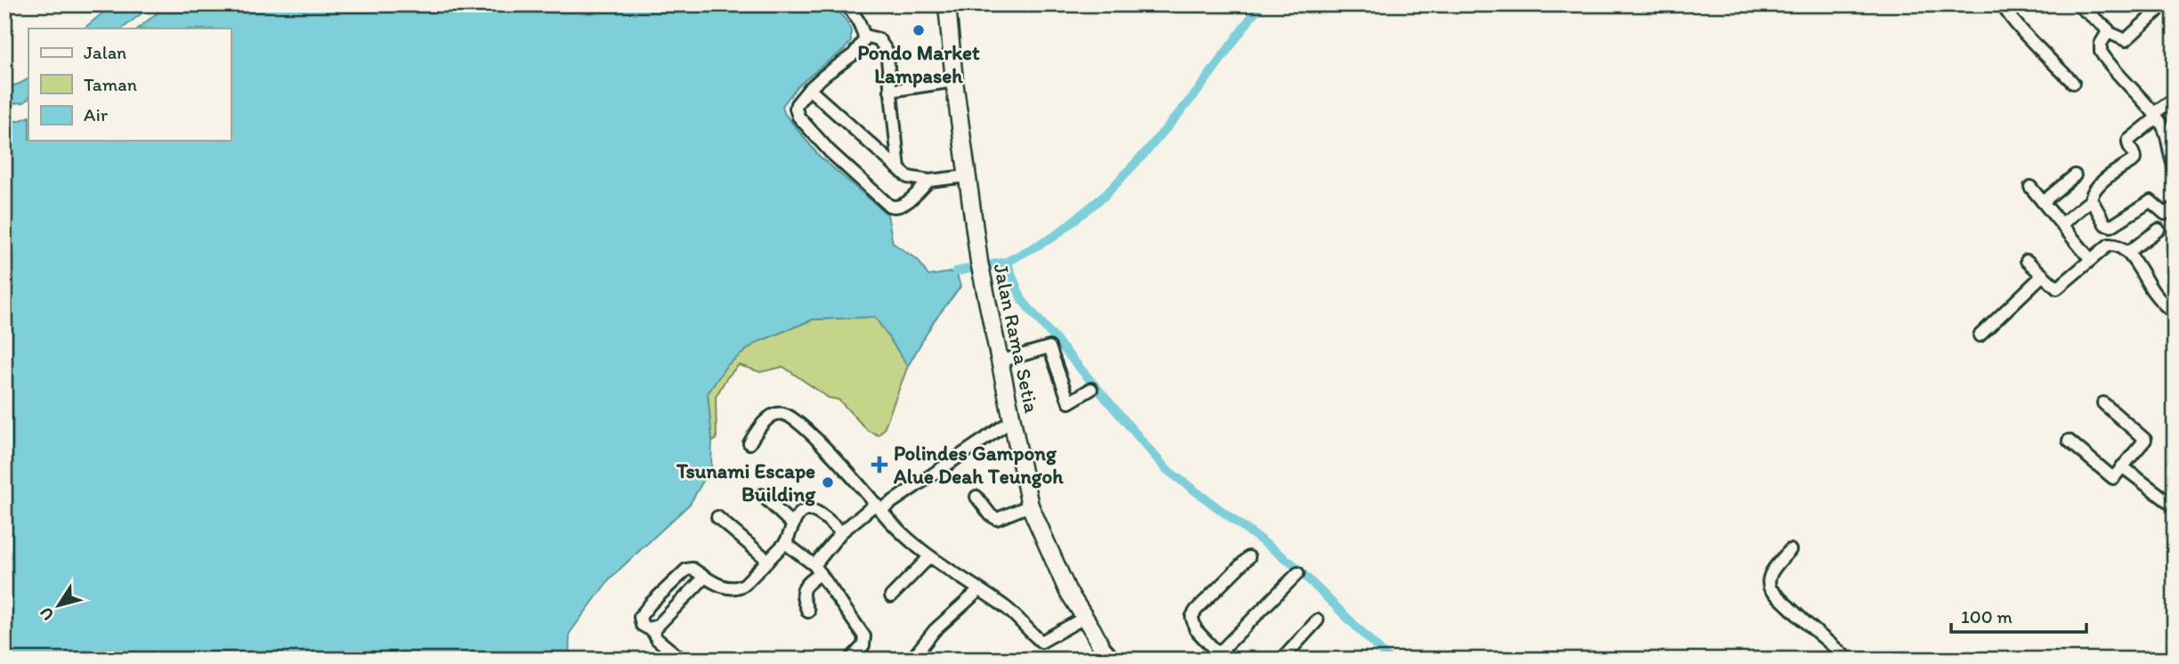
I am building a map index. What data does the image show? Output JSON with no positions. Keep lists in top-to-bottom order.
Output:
{
  "streets": {
    "street": ["Jalan Rama Setia"]
  },
  "places": {
    "other": ["Pondo Market Lampaseh", "Tsunami Escape Building"],
    "health": ["Polindes Gampong Alue Deah Teungoh"]
  },
  "legend": ["Jalan", "Taman", "Air"],
  "scale_bar": "100 m",
  "north": "bottom left"
}
